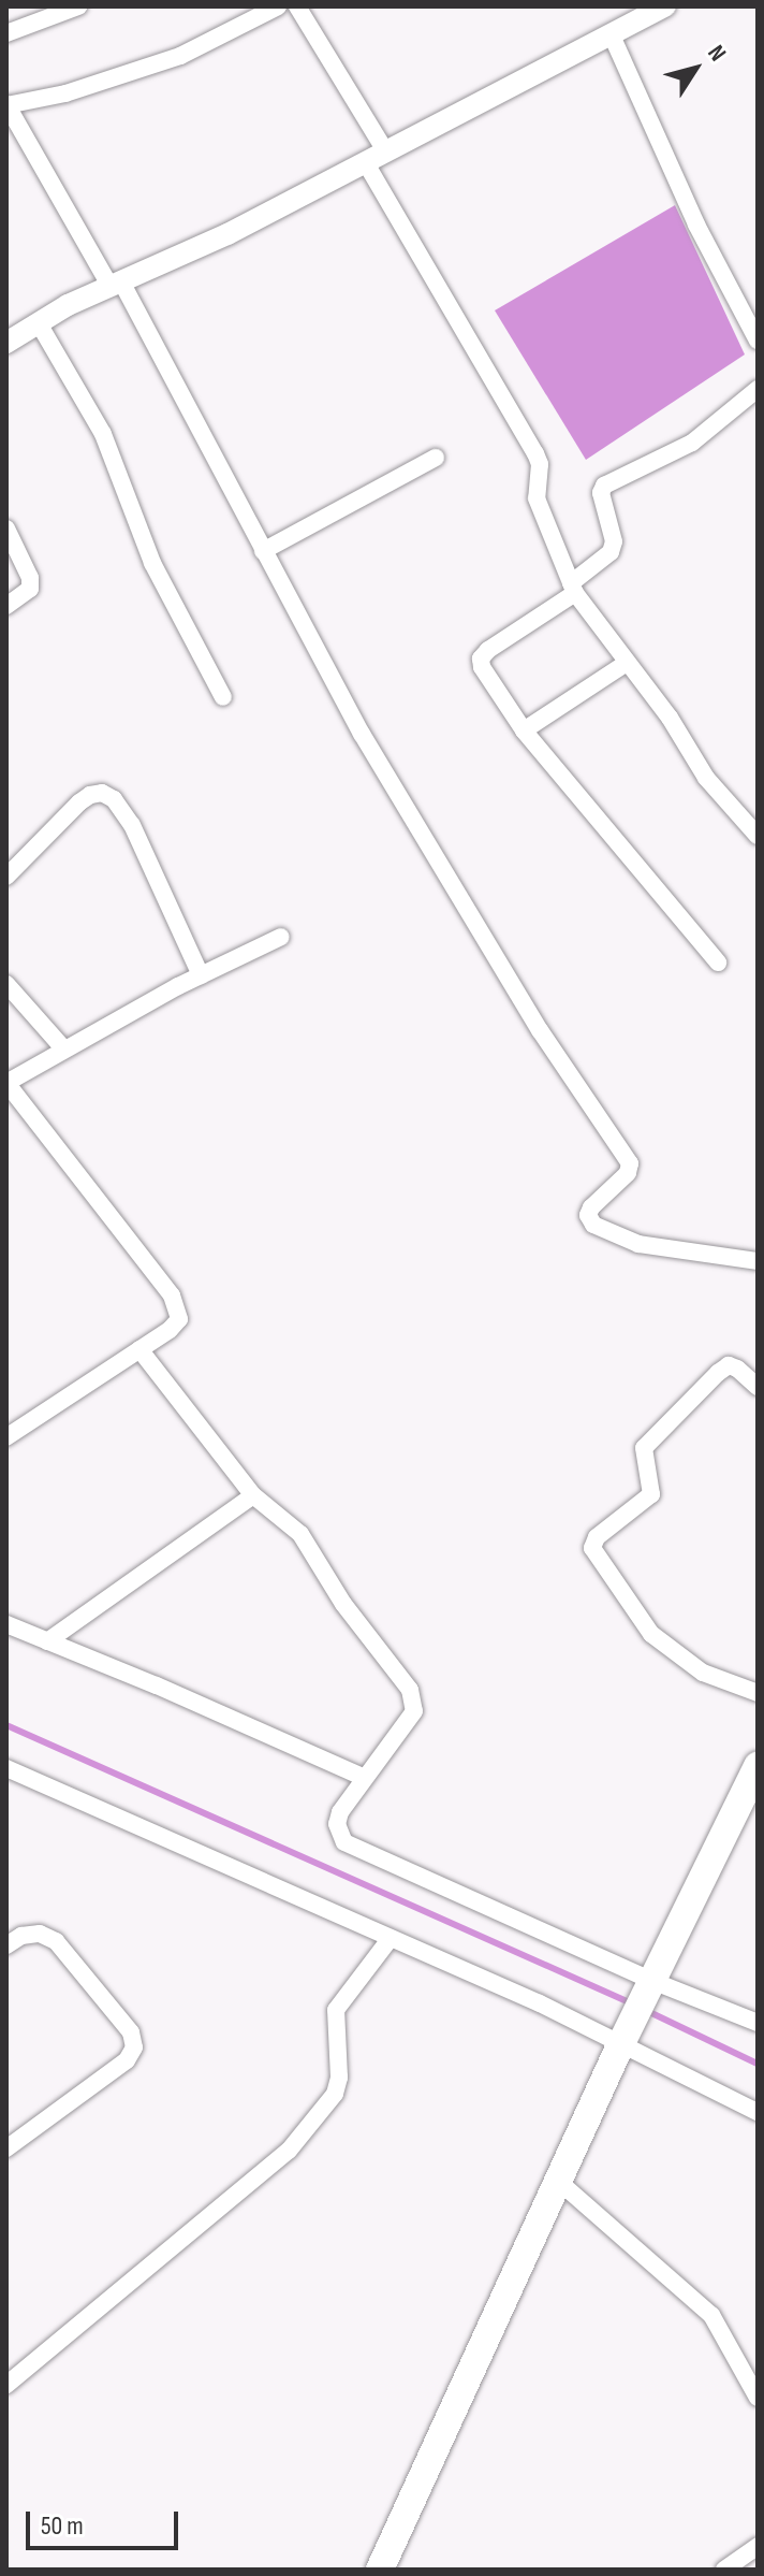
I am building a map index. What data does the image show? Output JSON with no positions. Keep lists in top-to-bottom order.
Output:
{
  "scale_bar": "50 m",
  "north": "top right"
}
